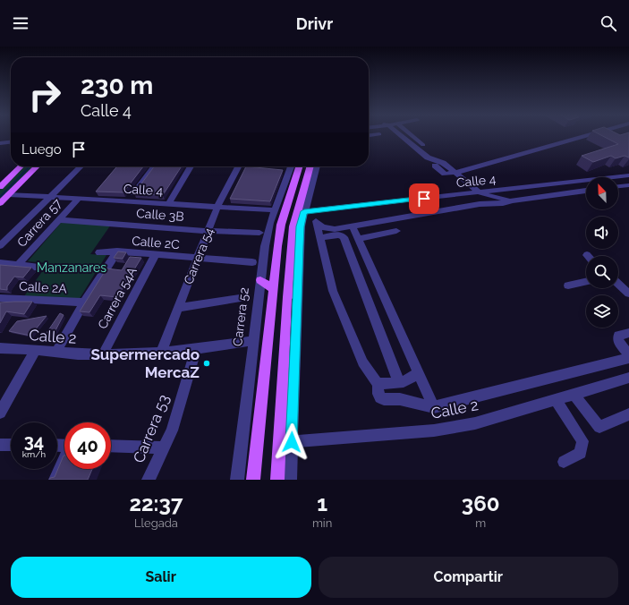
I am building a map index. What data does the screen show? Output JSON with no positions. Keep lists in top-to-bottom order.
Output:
{
  "streets": {
    "street": [
      "Calle 4",
      "Calle 3B",
      "Carrera 57",
      "Calle 2C",
      "Carrera 54",
      "Calle 2A",
      "Carrera 54A",
      "Carrera 52",
      "Calle 2",
      "Carrera 53"
    ]
  },
  "crossings": [
    ["Calle 4", "Carrera 57"],
    ["Calle 4", "Carrera 54"],
    ["Calle 4", "Carrera 52"],
    ["Calle 3B", "Carrera 57"],
    ["Calle 3B", "Carrera 54"],
    ["Calle 2C", "Carrera 54"],
    ["Calle 2C", "Carrera 54A"],
    ["Carrera 54", "Calle 2"],
    ["Carrera 54A", "Calle 2"],
    ["Carrera 52", "Calle 2"],
    ["Calle 2", "Carrera 53"]
  ],
  "parks": ["Manzanares"],
  "places": ["Supermercado MercaZ"],
  "north": "top left",
  "page": {
    "header": "Drivr",
    "turn": ["230 m", "Calle 4"],
    "then": "Luego",
    "speed": "34 km/h",
    "limit": "40",
    "eta": [
      "22:37",
      "Llegada",
      "1",
      "min",
      "360",
      "m"
    ],
    "buttons": ["Salir", "Compartir"]
  }
}
